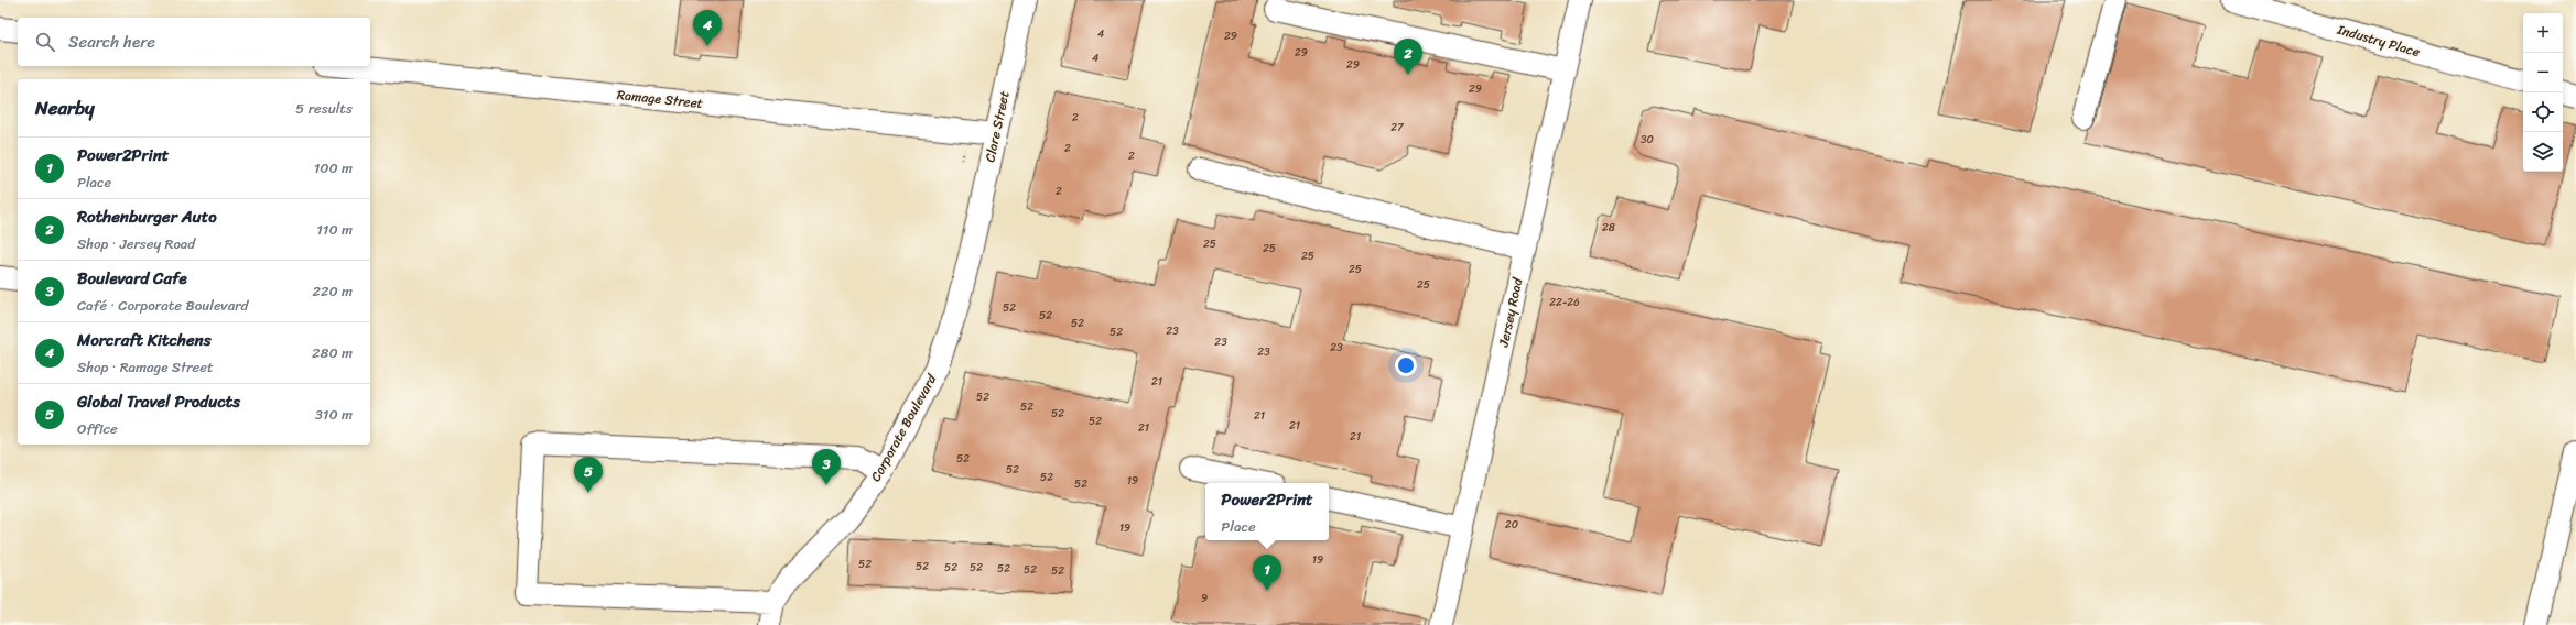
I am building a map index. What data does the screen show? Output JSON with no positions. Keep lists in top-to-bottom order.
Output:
{
  "streets": {
    "street": [
      "Industry Place",
      "Ramage Street",
      "Clare Street",
      "Jersey Road",
      "Corporate Boulevard"
    ]
  },
  "crossings": [
    ["Ramage Street", "Clare Street"],
    ["Clare Street", "Corporate Boulevard"]
  ],
  "house_numbers": [
    "4",
    "29",
    "29",
    "4",
    "29",
    "29",
    "2",
    "27",
    "30",
    "2",
    "2",
    "2",
    "28",
    "25",
    "25",
    "25",
    "25",
    "25",
    "22-26",
    "52",
    "52",
    "52",
    "23",
    "52",
    "23",
    "23",
    "23",
    "21",
    "52",
    "52",
    "52",
    "21",
    "52",
    "21",
    "21",
    "21",
    "52",
    "52",
    "52",
    "19",
    "52",
    "20",
    "19",
    "19",
    "52",
    "52",
    "52",
    "52",
    "52",
    "52",
    "52",
    "9"
  ],
  "page": {
    "pins": [
      "4",
      "2",
      "3",
      "5",
      "1"
    ],
    "map_buttons": ["+", "−"],
    "search": "Search here",
    "heading": ["Nearby", "5 results"],
    "list": [
      {
        "mark": "1",
        "name": "Power2Print",
        "note": "Place",
        "value": "100 m"
      },
      {
        "mark": "2",
        "name": "Rothenburger Auto",
        "note": "Shop · Jersey Road",
        "value": "110 m"
      },
      {
        "mark": "3",
        "name": "Boulevard Cafe",
        "note": "Café · Corporate Boulevard",
        "value": "220 m"
      },
      {
        "mark": "4",
        "name": "Morcraft Kitchens",
        "note": "Shop · Ramage Street",
        "value": "280 m"
      },
      {
        "mark": "5",
        "name": "Global Travel Products",
        "note": "Office",
        "value": "310 m"
      }
    ],
    "popup": ["Power2Print", "Place"]
  }
}
